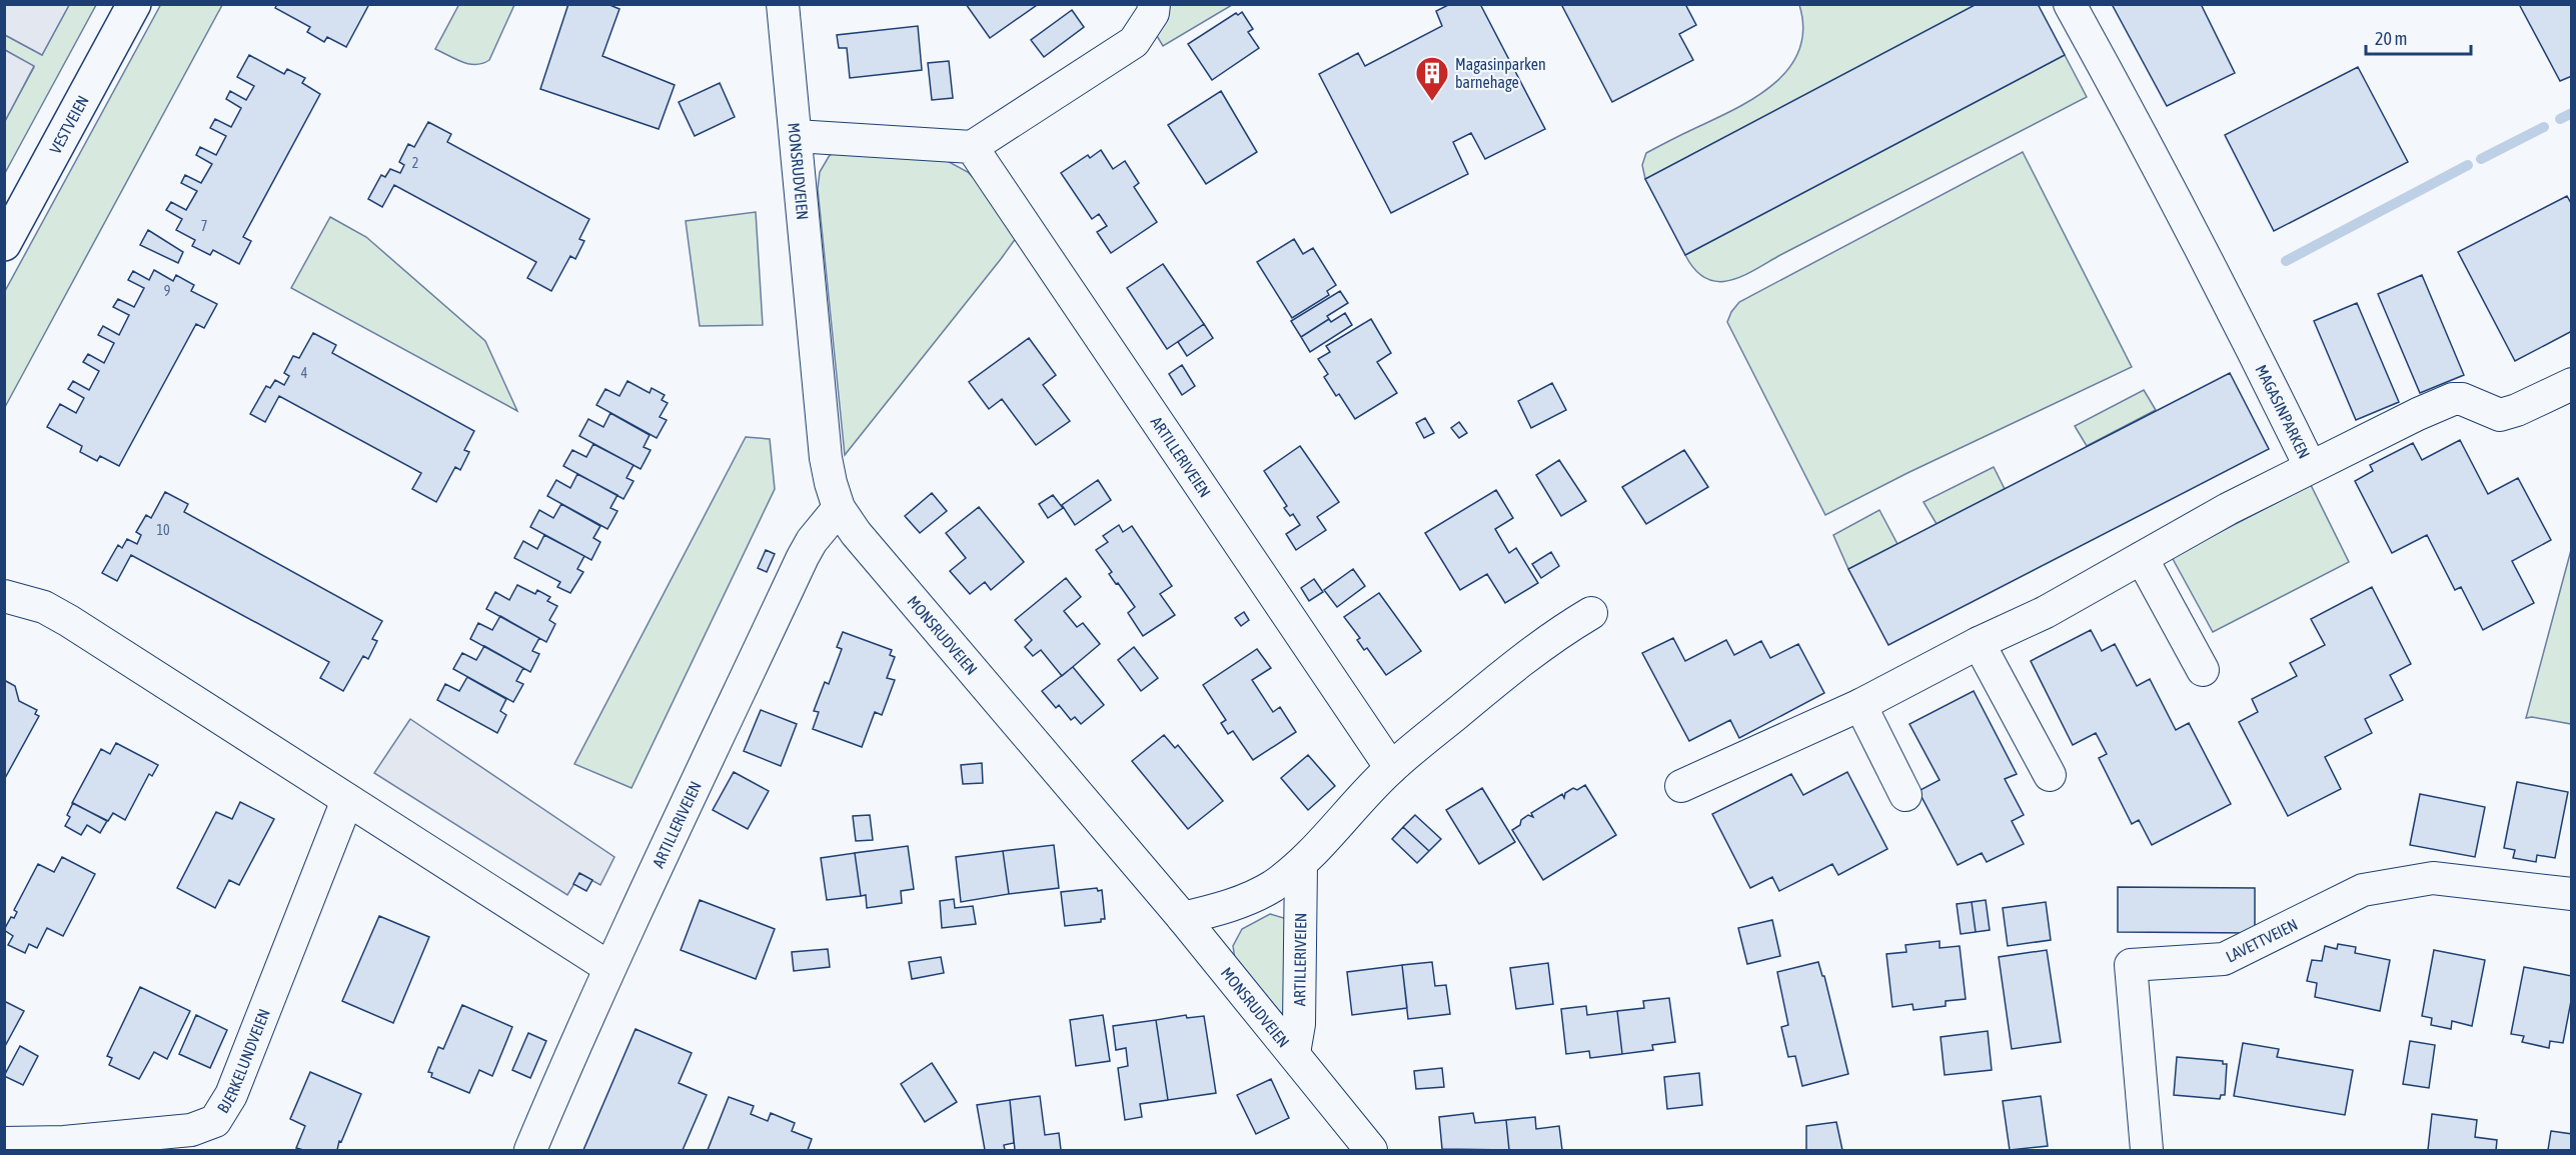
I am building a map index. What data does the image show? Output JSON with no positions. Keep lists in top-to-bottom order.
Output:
{
  "streets": {
    "street": [
      "VESTVEIEN",
      "MONSRUDVEIEN",
      "MAGASINPARKEN",
      "ARTILLERIVEIEN",
      "LAVETTVEIEN",
      "BJERKELUNDVEIEN"
    ]
  },
  "crossings": [
    ["MONSRUDVEIEN", "ARTILLERIVEIEN"]
  ],
  "places": {
    "building": ["Magasinparken barnehage"]
  },
  "house_numbers": [
    "2",
    "7",
    "9",
    "4",
    "10"
  ],
  "scale_bar": "20 m"
}
